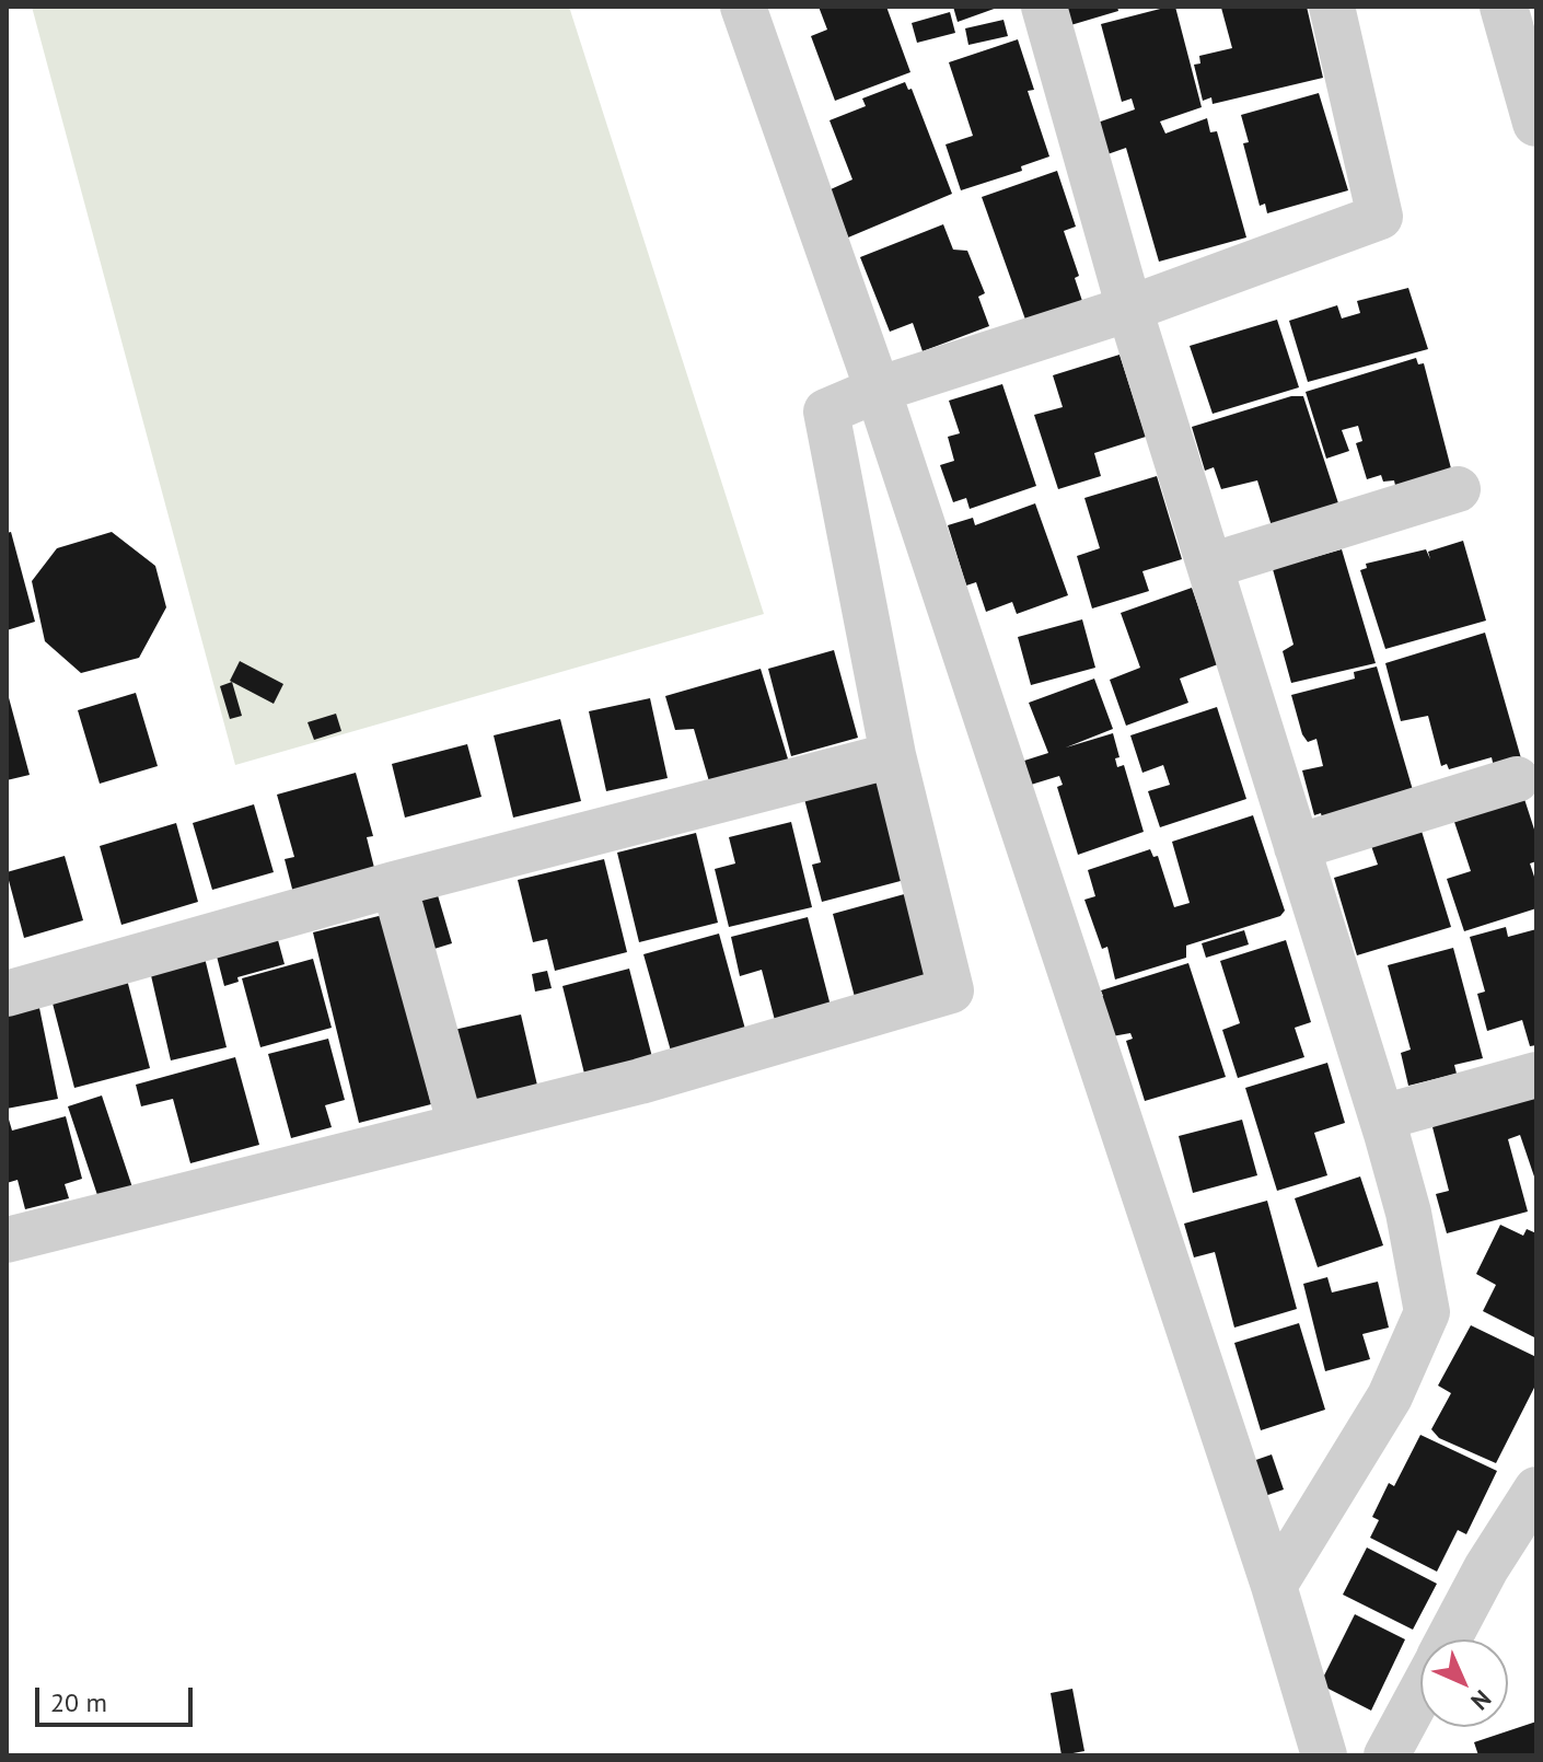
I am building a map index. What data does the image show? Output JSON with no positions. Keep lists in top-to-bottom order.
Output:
{
  "scale_bar": "20 m",
  "north": "bottom right"
}
